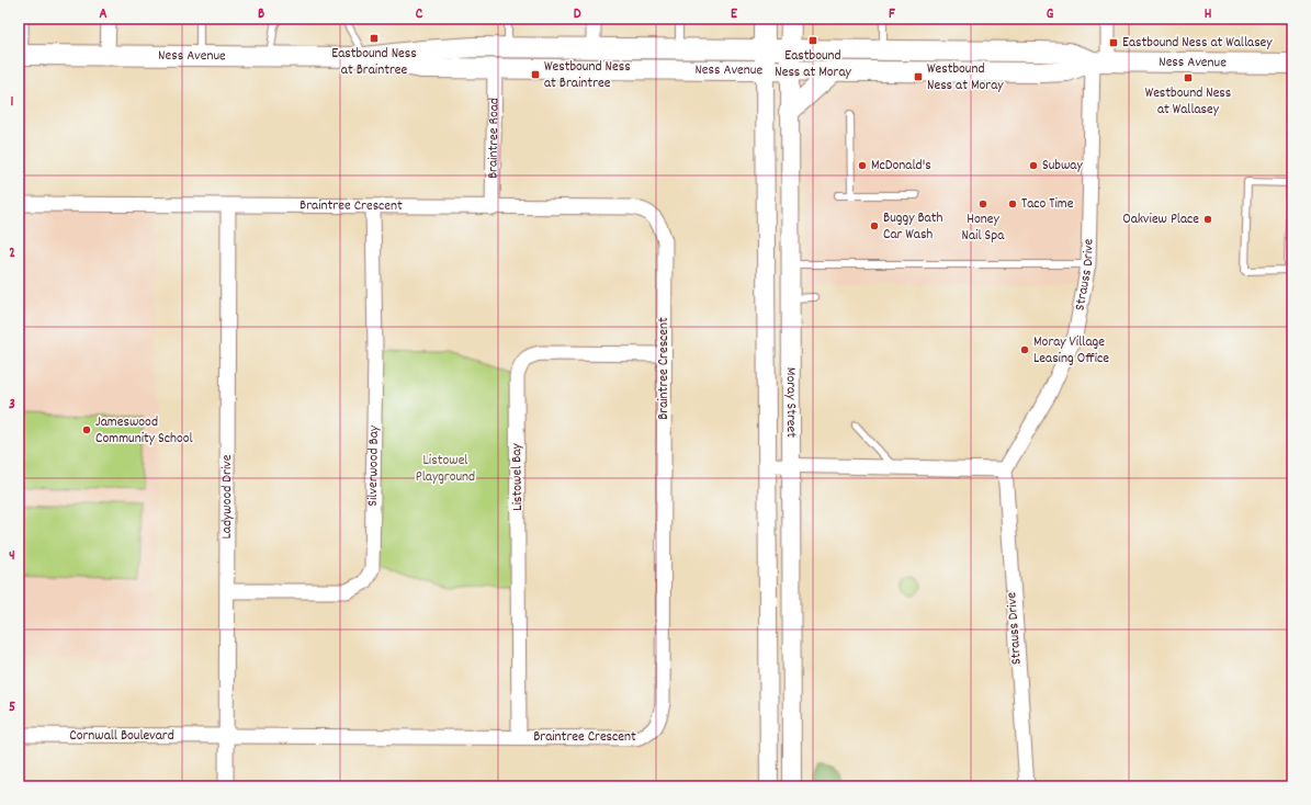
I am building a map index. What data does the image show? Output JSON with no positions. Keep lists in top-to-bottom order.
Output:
{
  "streets": {
    "main road": ["Ness Avenue", "Moray Street"],
    "street": [
      "Braintree Road",
      "Braintree Crescent",
      "Strauss Drive",
      "Silverwood Bay",
      "Listowel Bay",
      "Ladywood Drive",
      "Cornwall Boulevard"
    ]
  },
  "crossings": [
    ["Ness Avenue", "Braintree Road"],
    ["Ness Avenue", "Strauss Drive"],
    ["Ness Avenue", "Moray Street"],
    ["Braintree Road", "Braintree Crescent"],
    ["Braintree Crescent", "Silverwood Bay"],
    ["Braintree Crescent", "Listowel Bay"],
    ["Braintree Crescent", "Ladywood Drive"],
    ["Braintree Crescent", "Cornwall Boulevard"],
    ["Silverwood Bay", "Ladywood Drive"],
    ["Ladywood Drive", "Cornwall Boulevard"]
  ],
  "parks": ["Listowel Playground"],
  "places": {
    "transit": [
      "Eastbound Ness at Braintree",
      "Eastbound Ness at Moray",
      "Eastbound Ness at Wallasey",
      "Westbound Ness at Braintree",
      "Westbound Ness at Moray",
      "Westbound Ness at Wallasey"
    ],
    "other": [
      "McDonald's",
      "Subway",
      "Honey Nail Spa",
      "Taco Time",
      "Oakview Place",
      "Buggy Bath Car Wash",
      "Moray Village Leasing Office",
      "Jameswood Community School"
    ]
  },
  "grid": {
    "columns": [
      "A",
      "B",
      "C",
      "D",
      "E",
      "F",
      "G",
      "H"
    ],
    "rows": [
      "1",
      "2",
      "3",
      "4",
      "5"
    ]
  }
}
